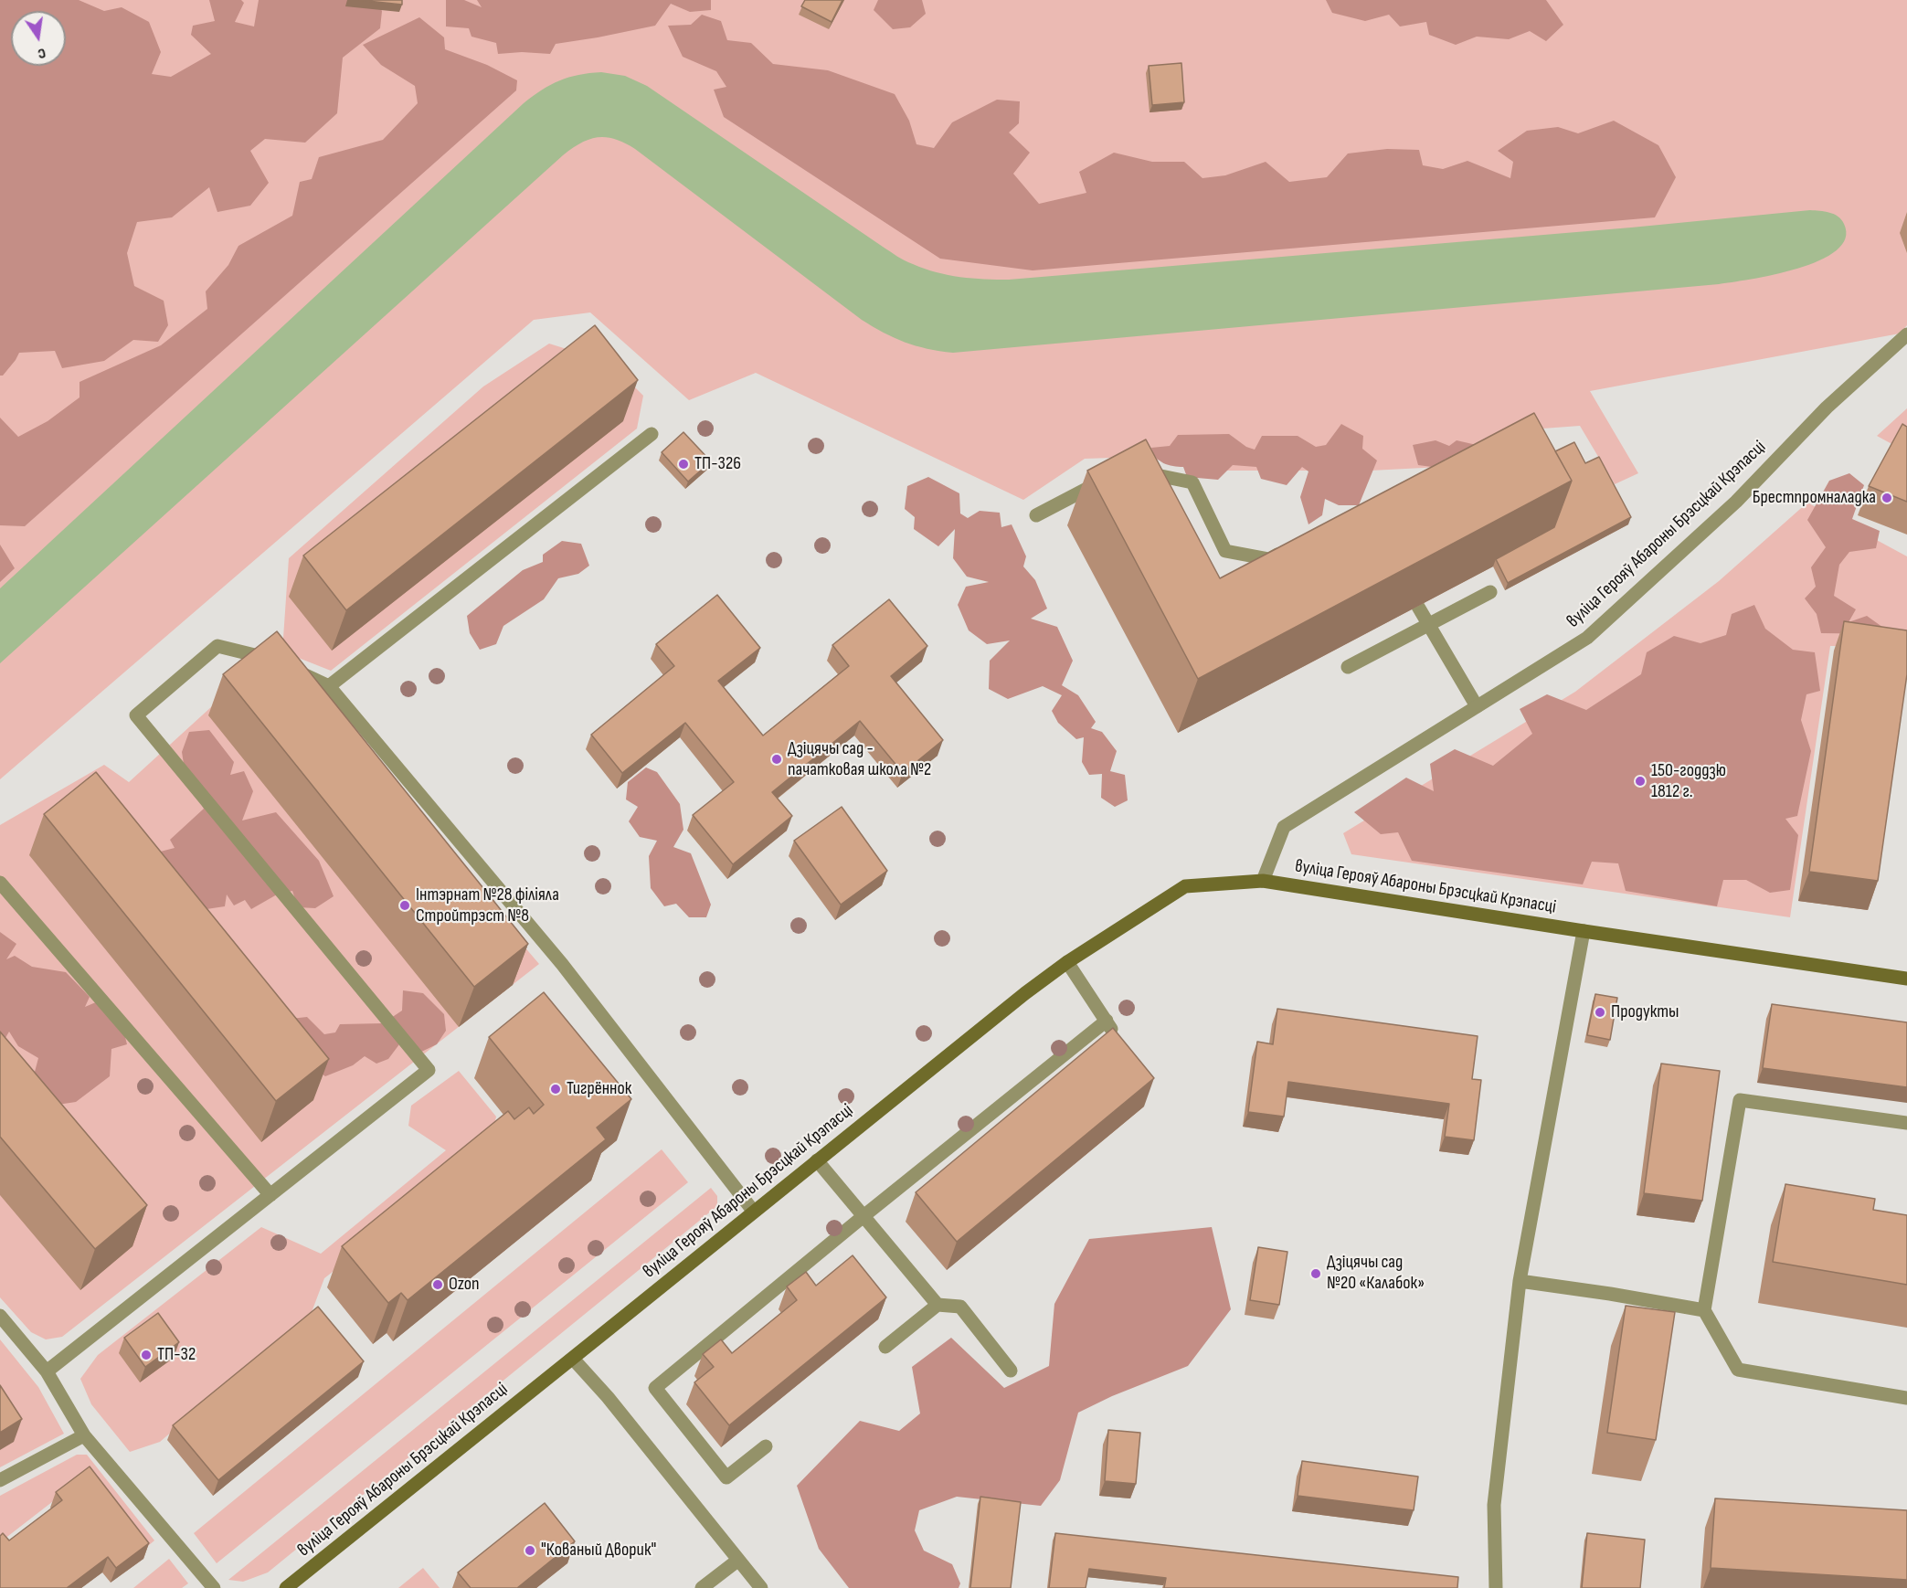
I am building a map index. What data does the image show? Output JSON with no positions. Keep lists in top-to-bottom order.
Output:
{
  "streets": {
    "main road": ["вуліца Герояў Абароны Брэсцкай Крэпасці"]
  },
  "places": [
    "ТП-326",
    "Брестпромналадка",
    "Дзіцячы сад - пачатковая школа №2",
    "150-годдзю 1812 г.",
    "Інтэрнат №28 фiлiяла Стройтрэст №8",
    "Продукты",
    "Тигрённок",
    "Дзіцячы сад №20 «Калабок»",
    "Ozon",
    "ТП-32",
    "\"Кованый Дворик\""
  ],
  "north": "bottom"
}
